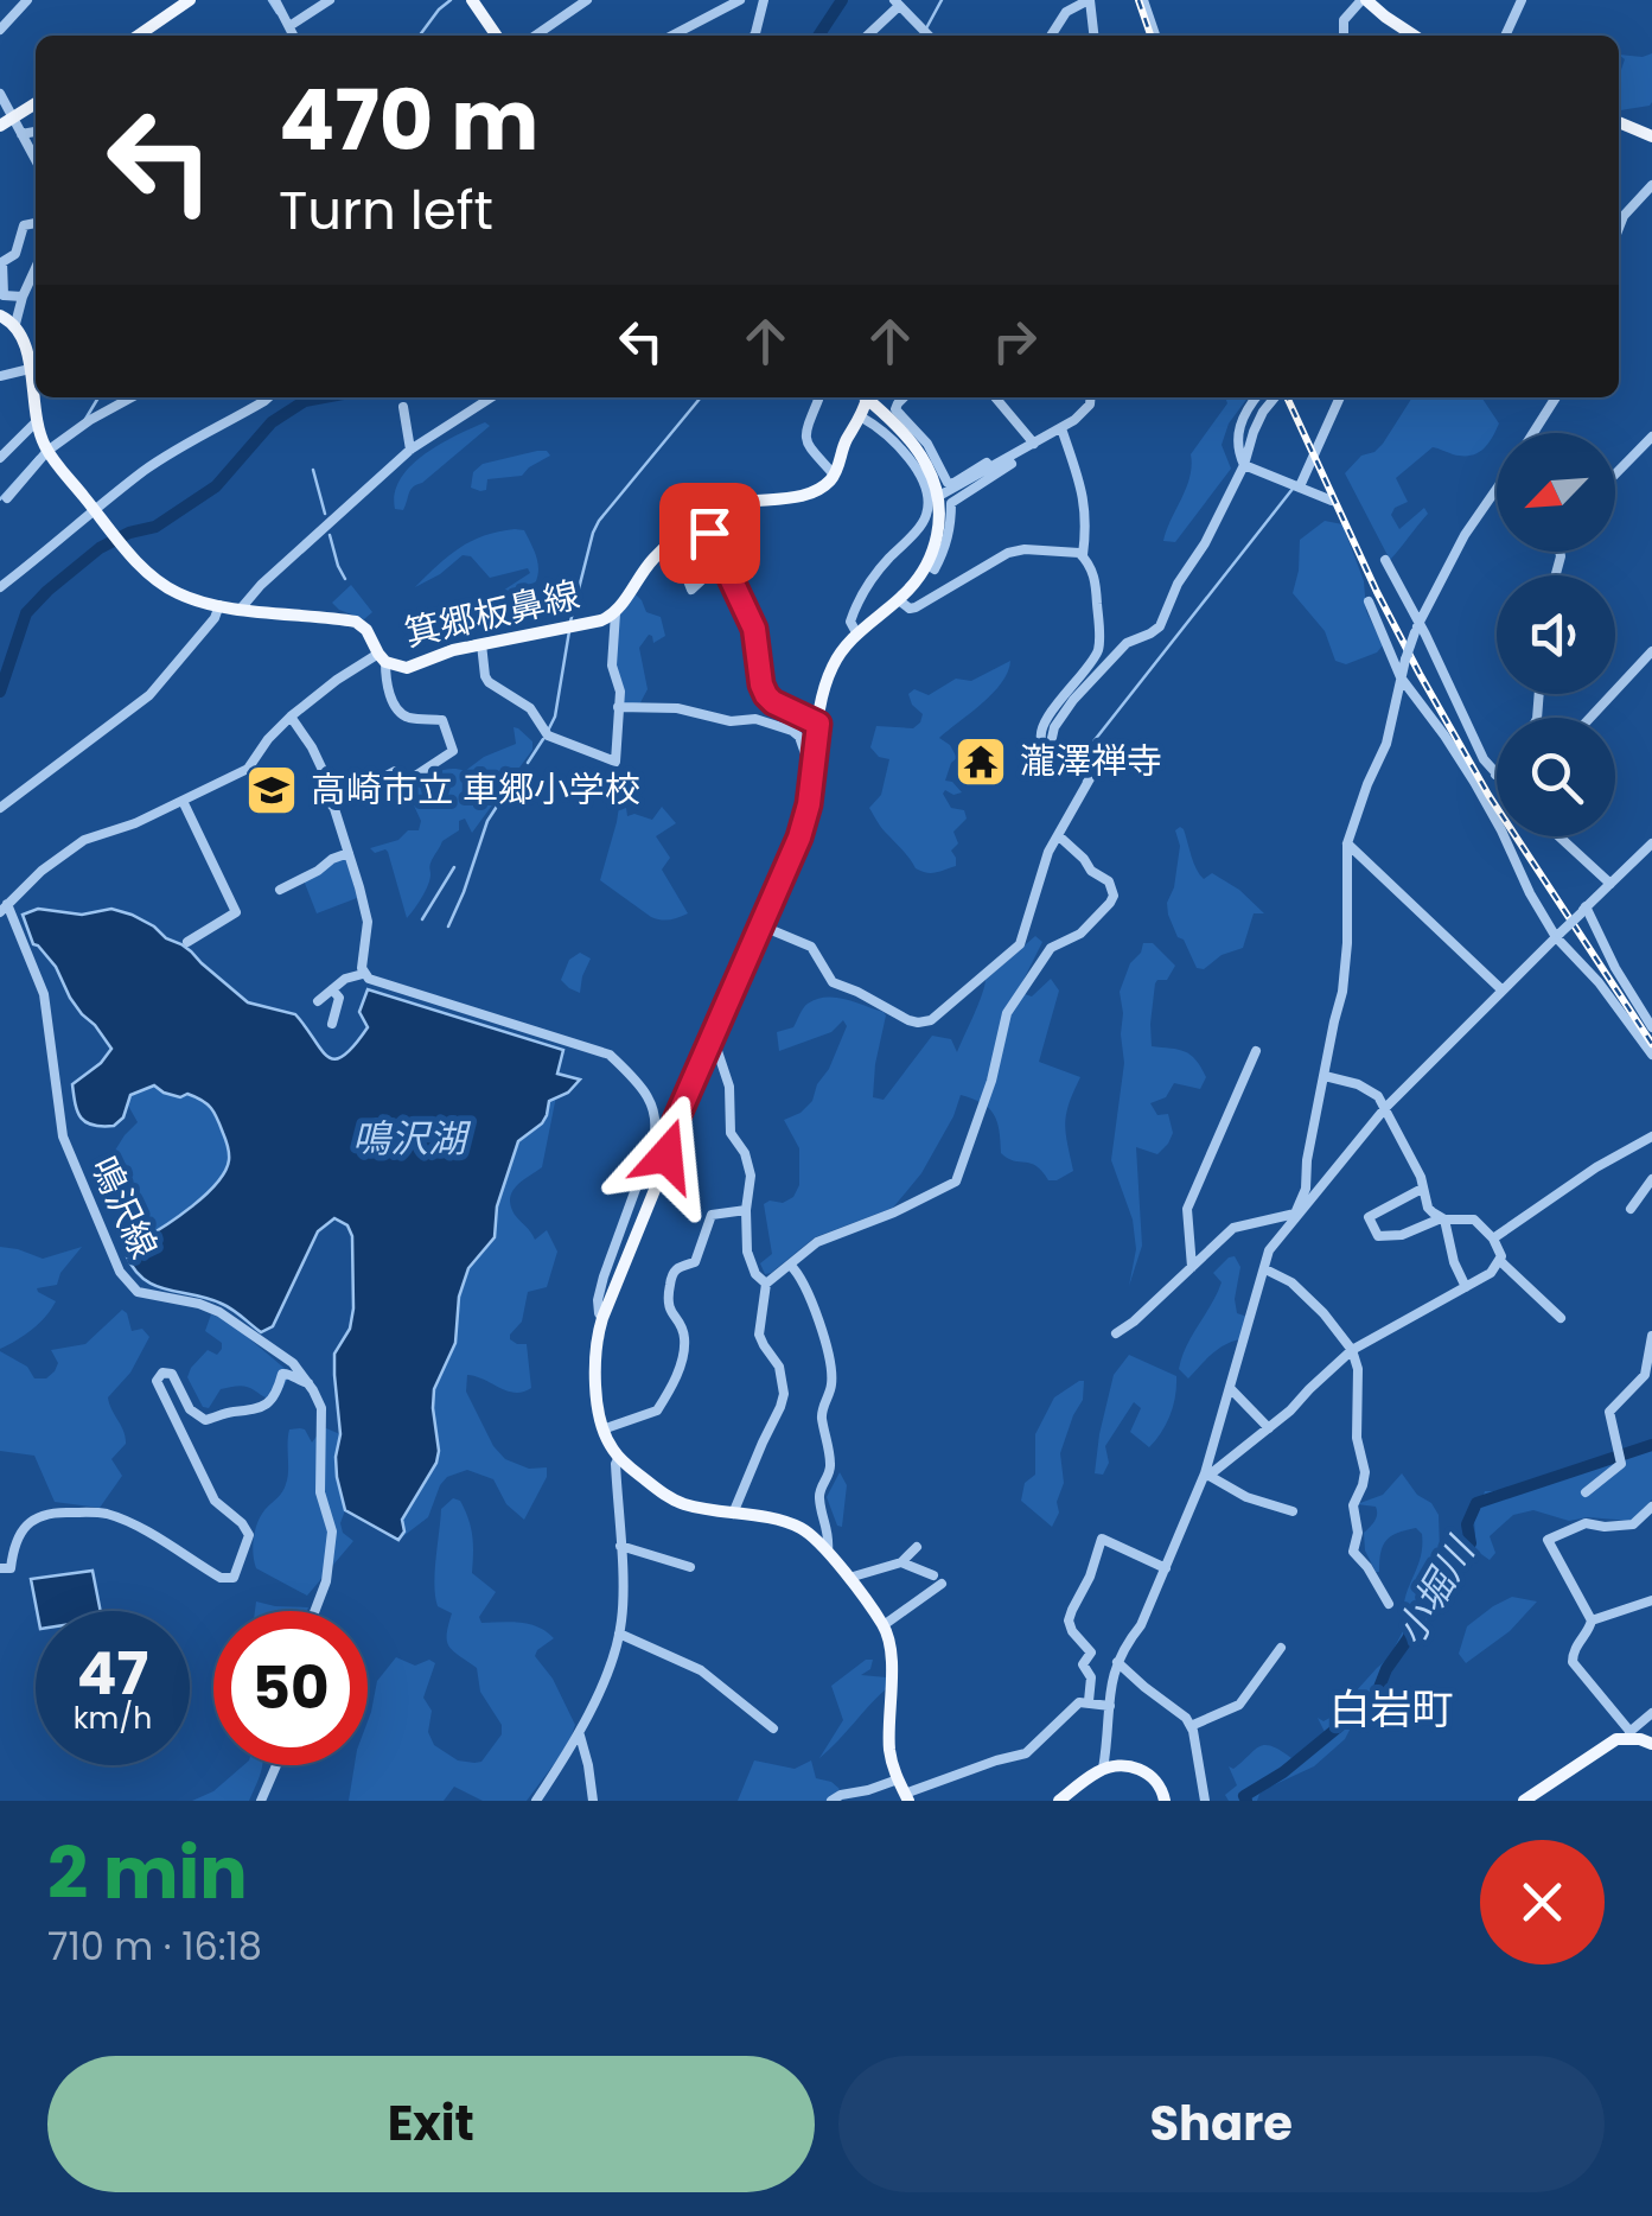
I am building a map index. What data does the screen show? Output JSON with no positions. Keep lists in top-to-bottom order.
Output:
{
  "streets": {
    "main road": ["箕郷板鼻線"],
    "street": ["鳴沢線"]
  },
  "districts": ["白岩町"],
  "water": ["鳴沢湖", "小堀川"],
  "places": {
    "temple": ["瀧澤禅寺"],
    "school or university": ["高崎市立 車郷小学校"]
  },
  "north": "bottom left",
  "page": {
    "turn": ["470 m", "Turn left"],
    "speed": "47 km/h",
    "limit": "50",
    "heading": ["2 min", "710 m · 16:18"],
    "buttons": ["Exit", "Share"]
  }
}
